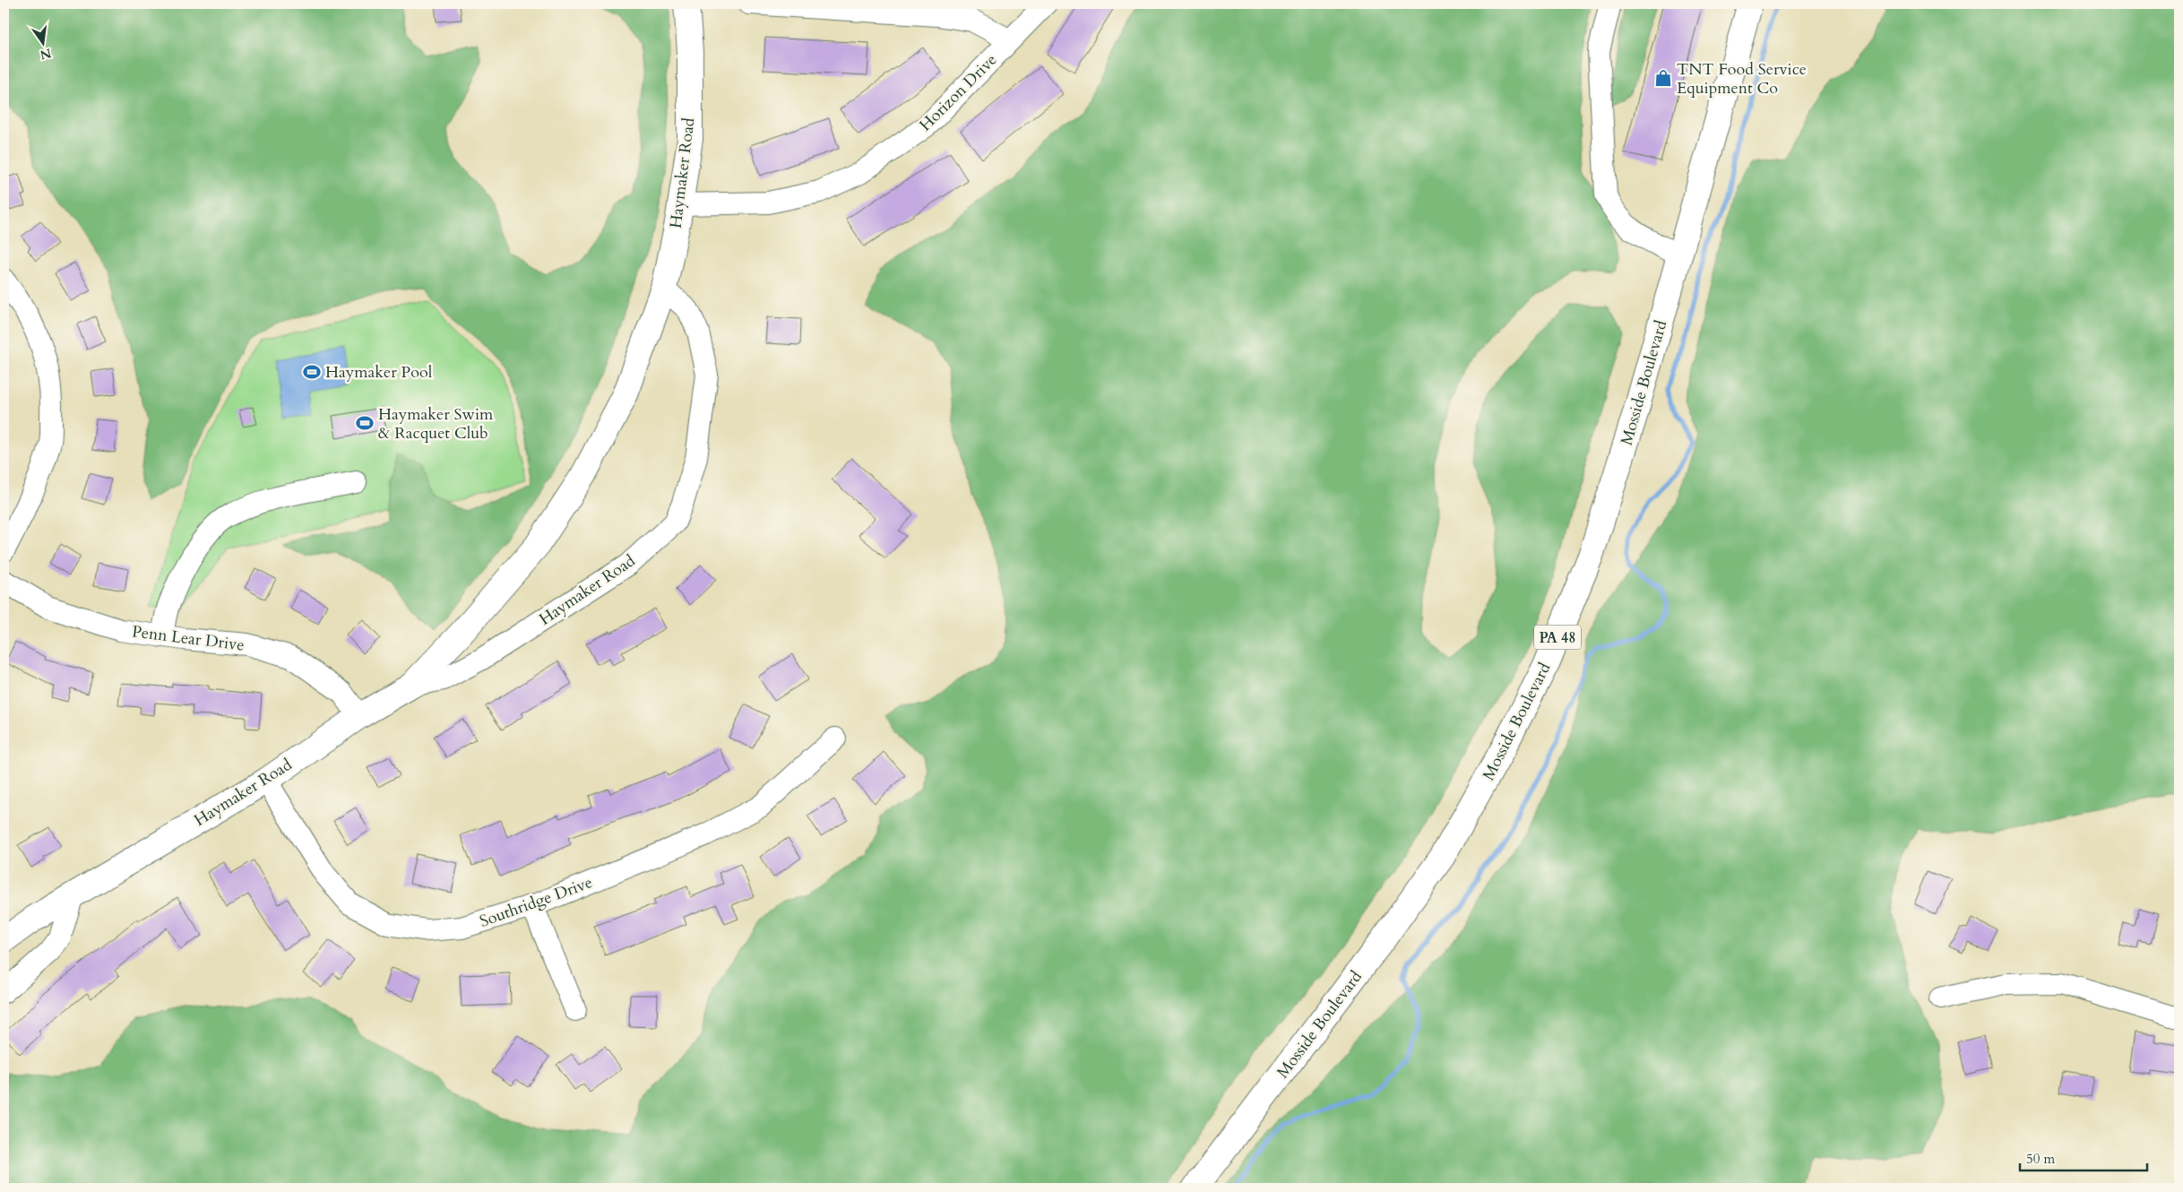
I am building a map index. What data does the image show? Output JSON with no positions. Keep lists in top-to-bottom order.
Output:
{
  "streets": {
    "main road": ["Haymaker Road", "Mosside Boulevard", "PA 48"],
    "street": ["Horizon Drive", "Penn Lear Drive", "Southridge Drive"]
  },
  "crossings": [
    ["Horizon Drive", "Haymaker Road"],
    ["Haymaker Road", "Penn Lear Drive"],
    ["Haymaker Road", "Southridge Drive"]
  ],
  "places": {
    "shop": ["TNT Food Service Equipment Co"],
    "sports": ["Haymaker Pool", "Haymaker Swim & Racquet Club"]
  },
  "scale_bar": "50 m",
  "north": "bottom"
}
